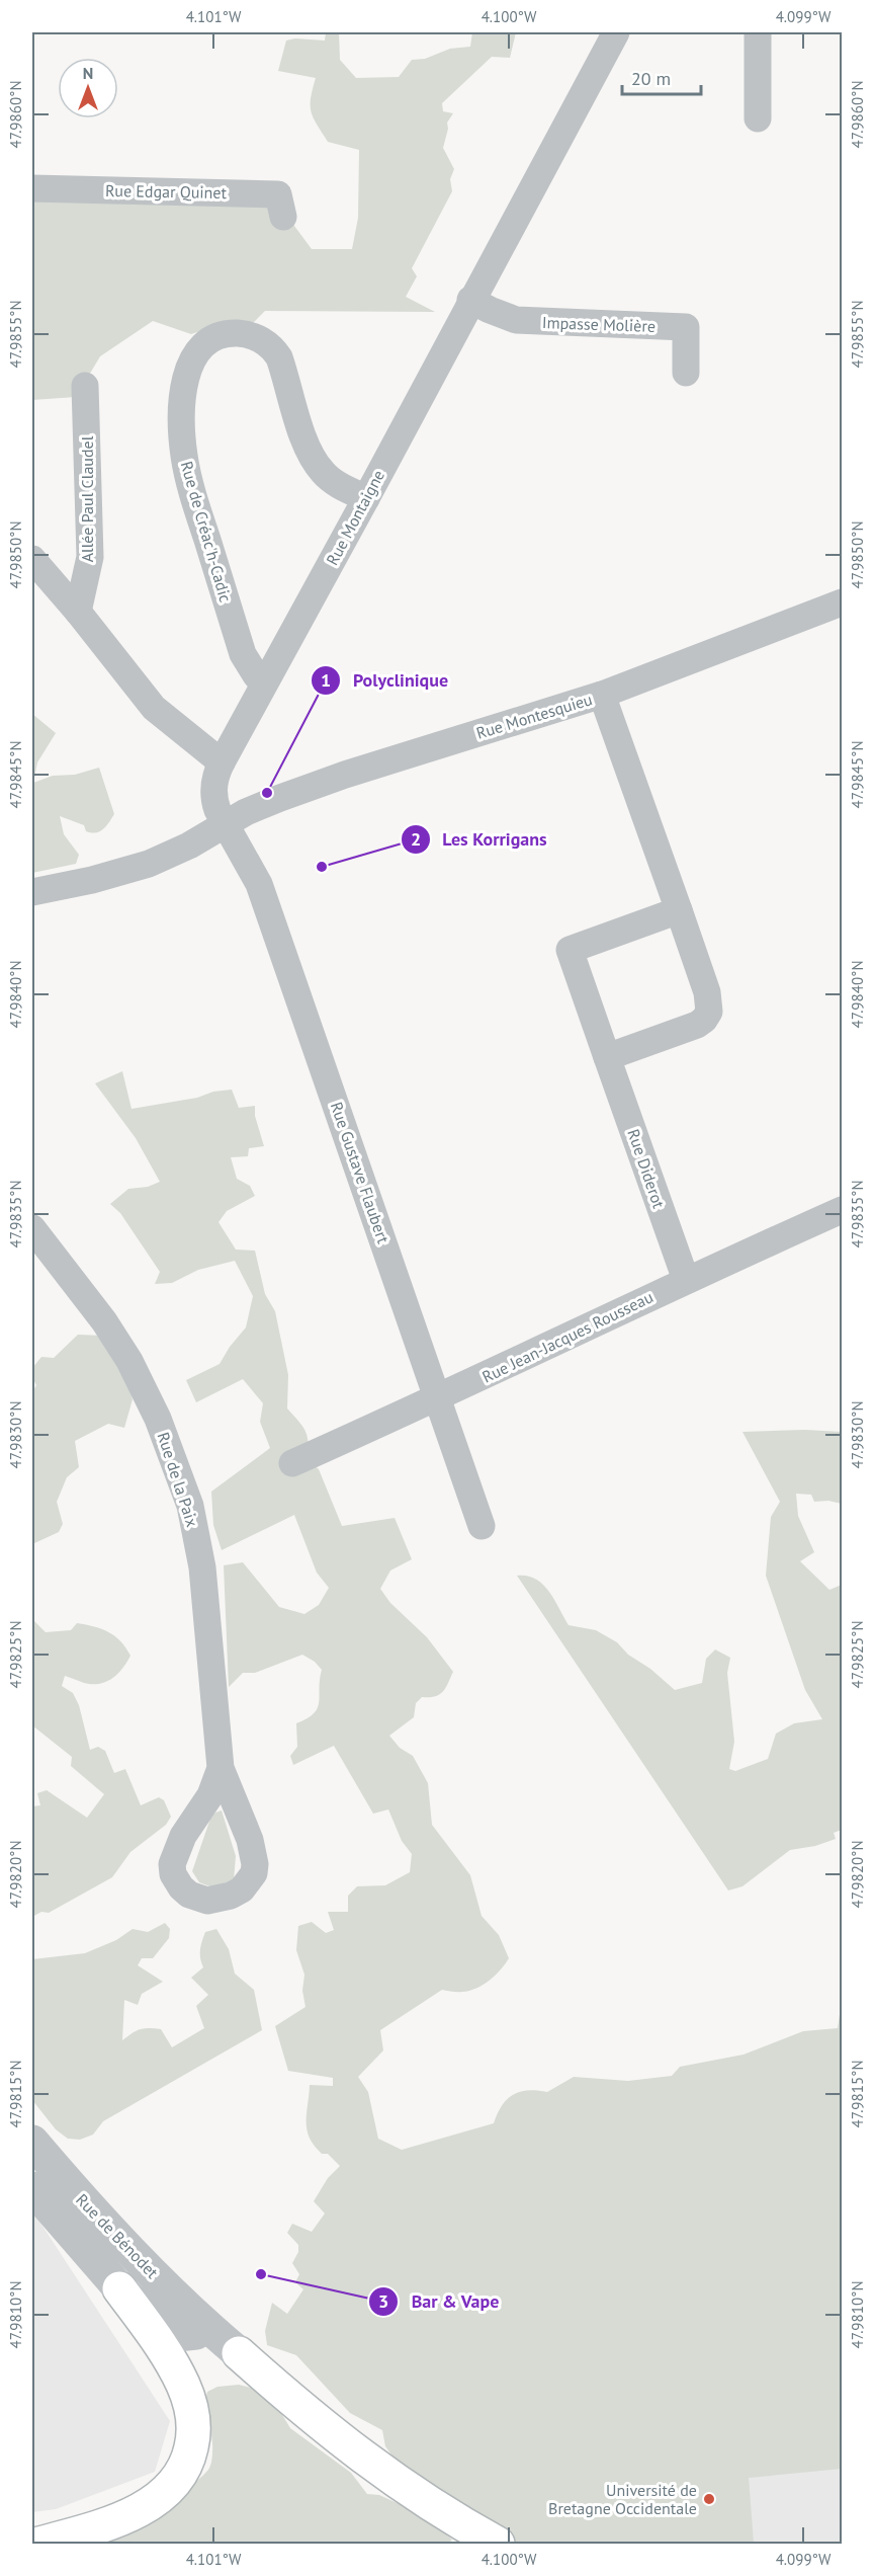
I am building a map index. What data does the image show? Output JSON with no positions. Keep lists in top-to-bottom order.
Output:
{
  "streets": {
    "street": [
      "Rue Edgar Quinet",
      "Impasse Molière",
      "Allée Paul Claudel",
      "Rue Montaigne",
      "Rue de Créac'h-Cadic",
      "Rue Montesquieu",
      "Rue Diderot",
      "Rue Gustave Flaubert",
      "Rue Jean-Jacques Rousseau",
      "Rue de la Paix",
      "Rue de Bénodet"
    ]
  },
  "crossings": [
    ["Impasse Molière", "Rue Montaigne"],
    ["Rue Montaigne", "Rue de Créac'h-Cadic"],
    ["Rue Montaigne", "Rue Montesquieu"],
    ["Rue Montaigne", "Rue Gustave Flaubert"],
    ["Rue Montesquieu", "Rue Gustave Flaubert"],
    ["Rue Diderot", "Rue Jean-Jacques Rousseau"],
    ["Rue Gustave Flaubert", "Rue Jean-Jacques Rousseau"]
  ],
  "places": [
    "Polyclinique",
    "Les Korrigans",
    "Bar & Vape",
    "Université de Bretagne Occidentale"
  ],
  "scale_bar": "20 m",
  "north": "top",
  "coordinates": [
    "4.101°W",
    "4.100°W",
    "4.099°W",
    "47.9860°N",
    "47.9855°N",
    "47.9850°N",
    "47.9845°N",
    "47.9840°N",
    "47.9835°N",
    "47.9830°N",
    "47.9825°N",
    "47.9820°N",
    "47.9815°N",
    "47.9810°N"
  ]
}
